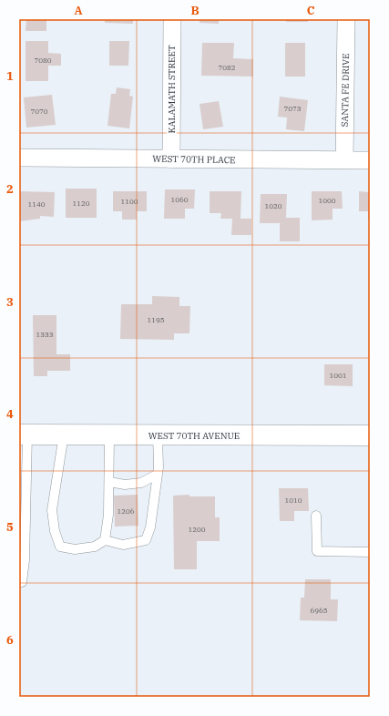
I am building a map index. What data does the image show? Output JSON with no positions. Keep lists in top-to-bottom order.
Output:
{
  "streets": {
    "main road": ["WEST 70TH AVENUE"],
    "street": ["KALAMATH STREET", "SANTA FE DRIVE", "WEST 70TH PLACE"]
  },
  "crossings": [
    ["KALAMATH STREET", "WEST 70TH PLACE"],
    ["SANTA FE DRIVE", "WEST 70TH PLACE"]
  ],
  "house_numbers": [
    "7080",
    "7082",
    "7073",
    "7070",
    "1060",
    "1000",
    "1100",
    "1120",
    "1140",
    "1020",
    "1195",
    "1333",
    "1001",
    "1010",
    "1206",
    "1200",
    "6965"
  ],
  "grid": {
    "columns": ["A", "B", "C"],
    "rows": [
      "1",
      "2",
      "3",
      "4",
      "5",
      "6"
    ]
  }
}
